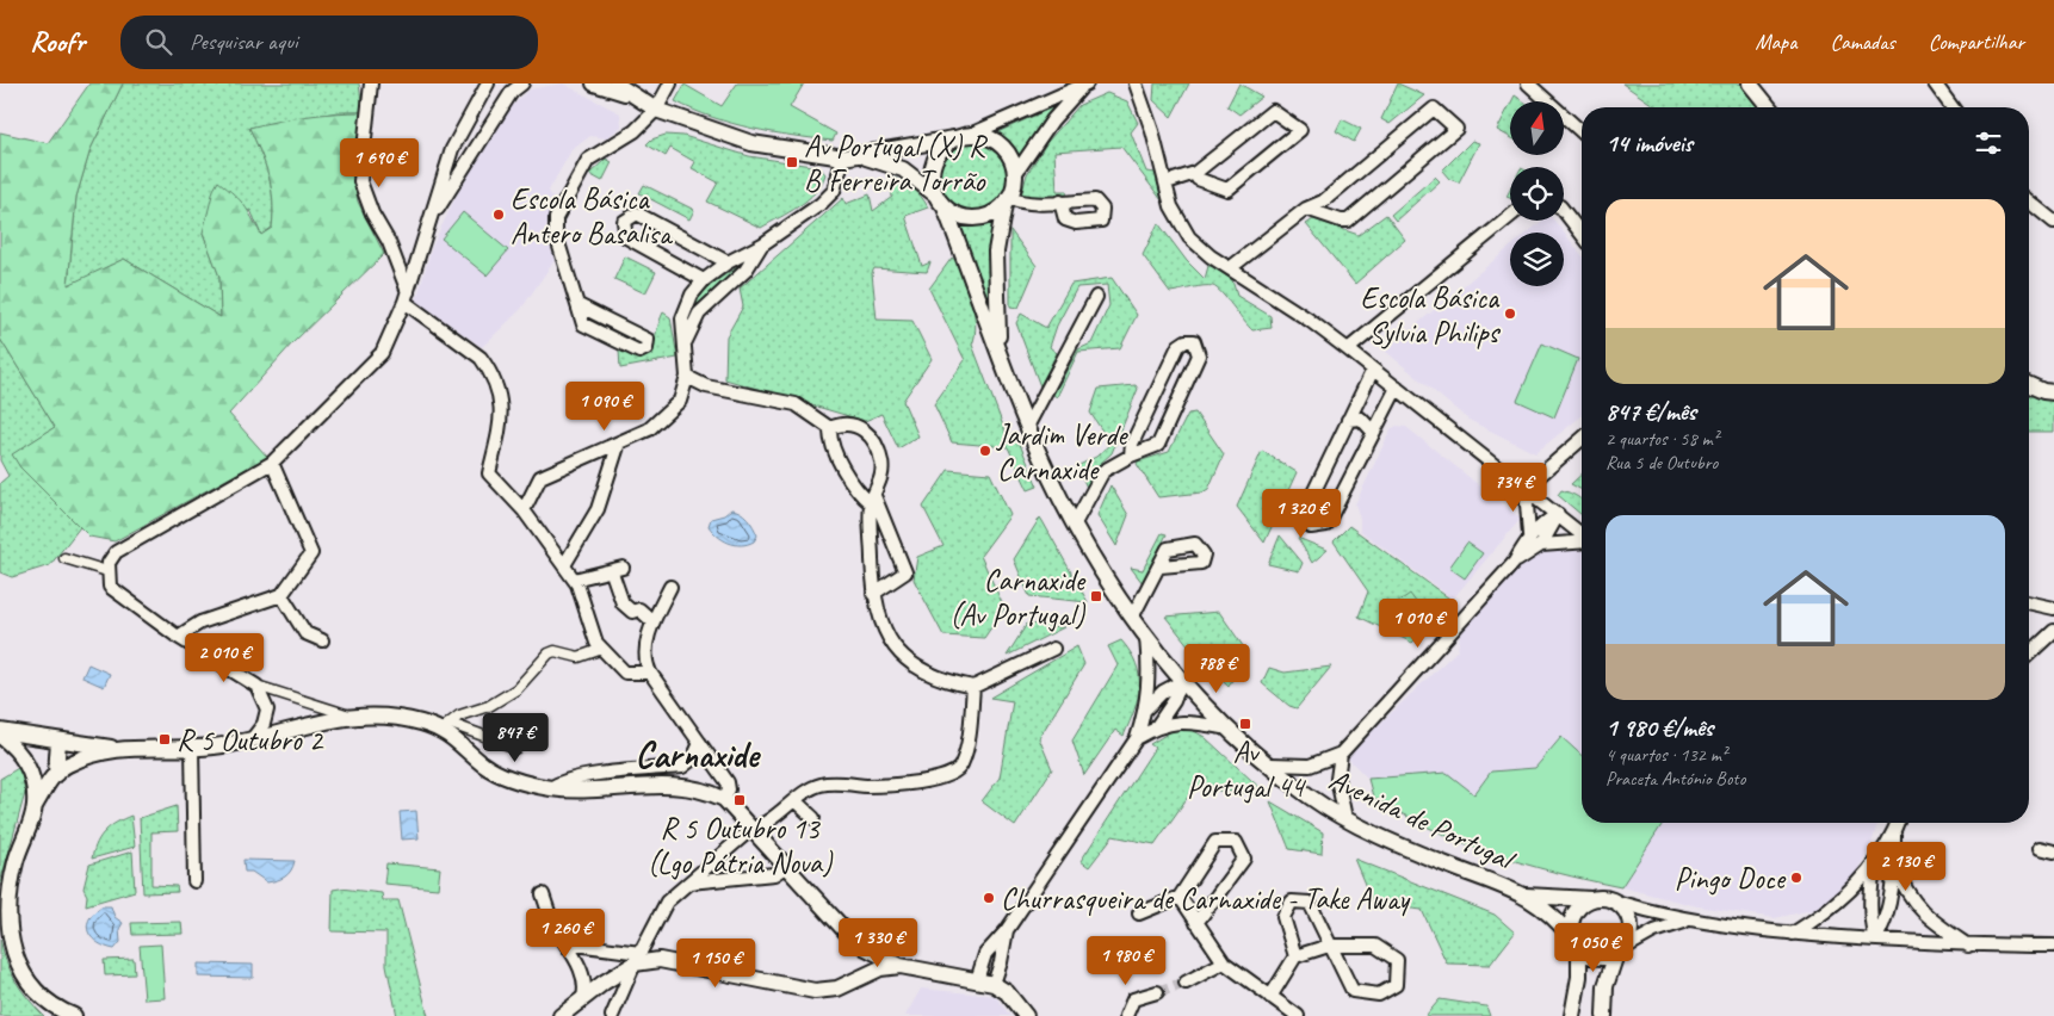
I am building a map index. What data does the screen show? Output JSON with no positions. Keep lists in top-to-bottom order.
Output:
{
  "streets": {
    "street": ["Avenida de Portugal"]
  },
  "districts": ["Carnaxide"],
  "places": {
    "transit": [
      "Av Portugal (X) R B Ferreira Torrão",
      "Carnaxide (Av Portugal)",
      "Av Portugal 44",
      "R 5 Outubro 2",
      "R 5 Outubro 13 (Lgo Pátria Nova)"
    ],
    "other": [
      "Escola Básica Antero Basalisa",
      "Escola Básica Sylvia Philips",
      "Jardim Verde Carnaxide",
      "Pingo Doce",
      "Churrasqueira de Carnaxide - Take Away"
    ]
  },
  "north": "top",
  "page": {
    "header": "Roofr",
    "search": "Pesquisar aqui",
    "nav": ["Mapa", "Camadas", "Compartilhar"],
    "heading": "14 imóveis",
    "price": [
      "1 690 €",
      "1 090 €",
      "734 €",
      "1 320 €",
      "1 010 €",
      "2 010 €",
      "788 €",
      "847 €",
      "2 130 €",
      "1 260 €",
      "1 330 €",
      "1 050 €",
      "1 980 €",
      "1 150 €"
    ],
    "list": [
      {
        "name": "847 €/mês",
        "note": "2 quartos · 58 m² · Rua 5 de Outubro"
      },
      {
        "name": "1 980 €/mês",
        "note": "4 quartos · 132 m² · Praceta António Boto"
      }
    ]
  }
}
